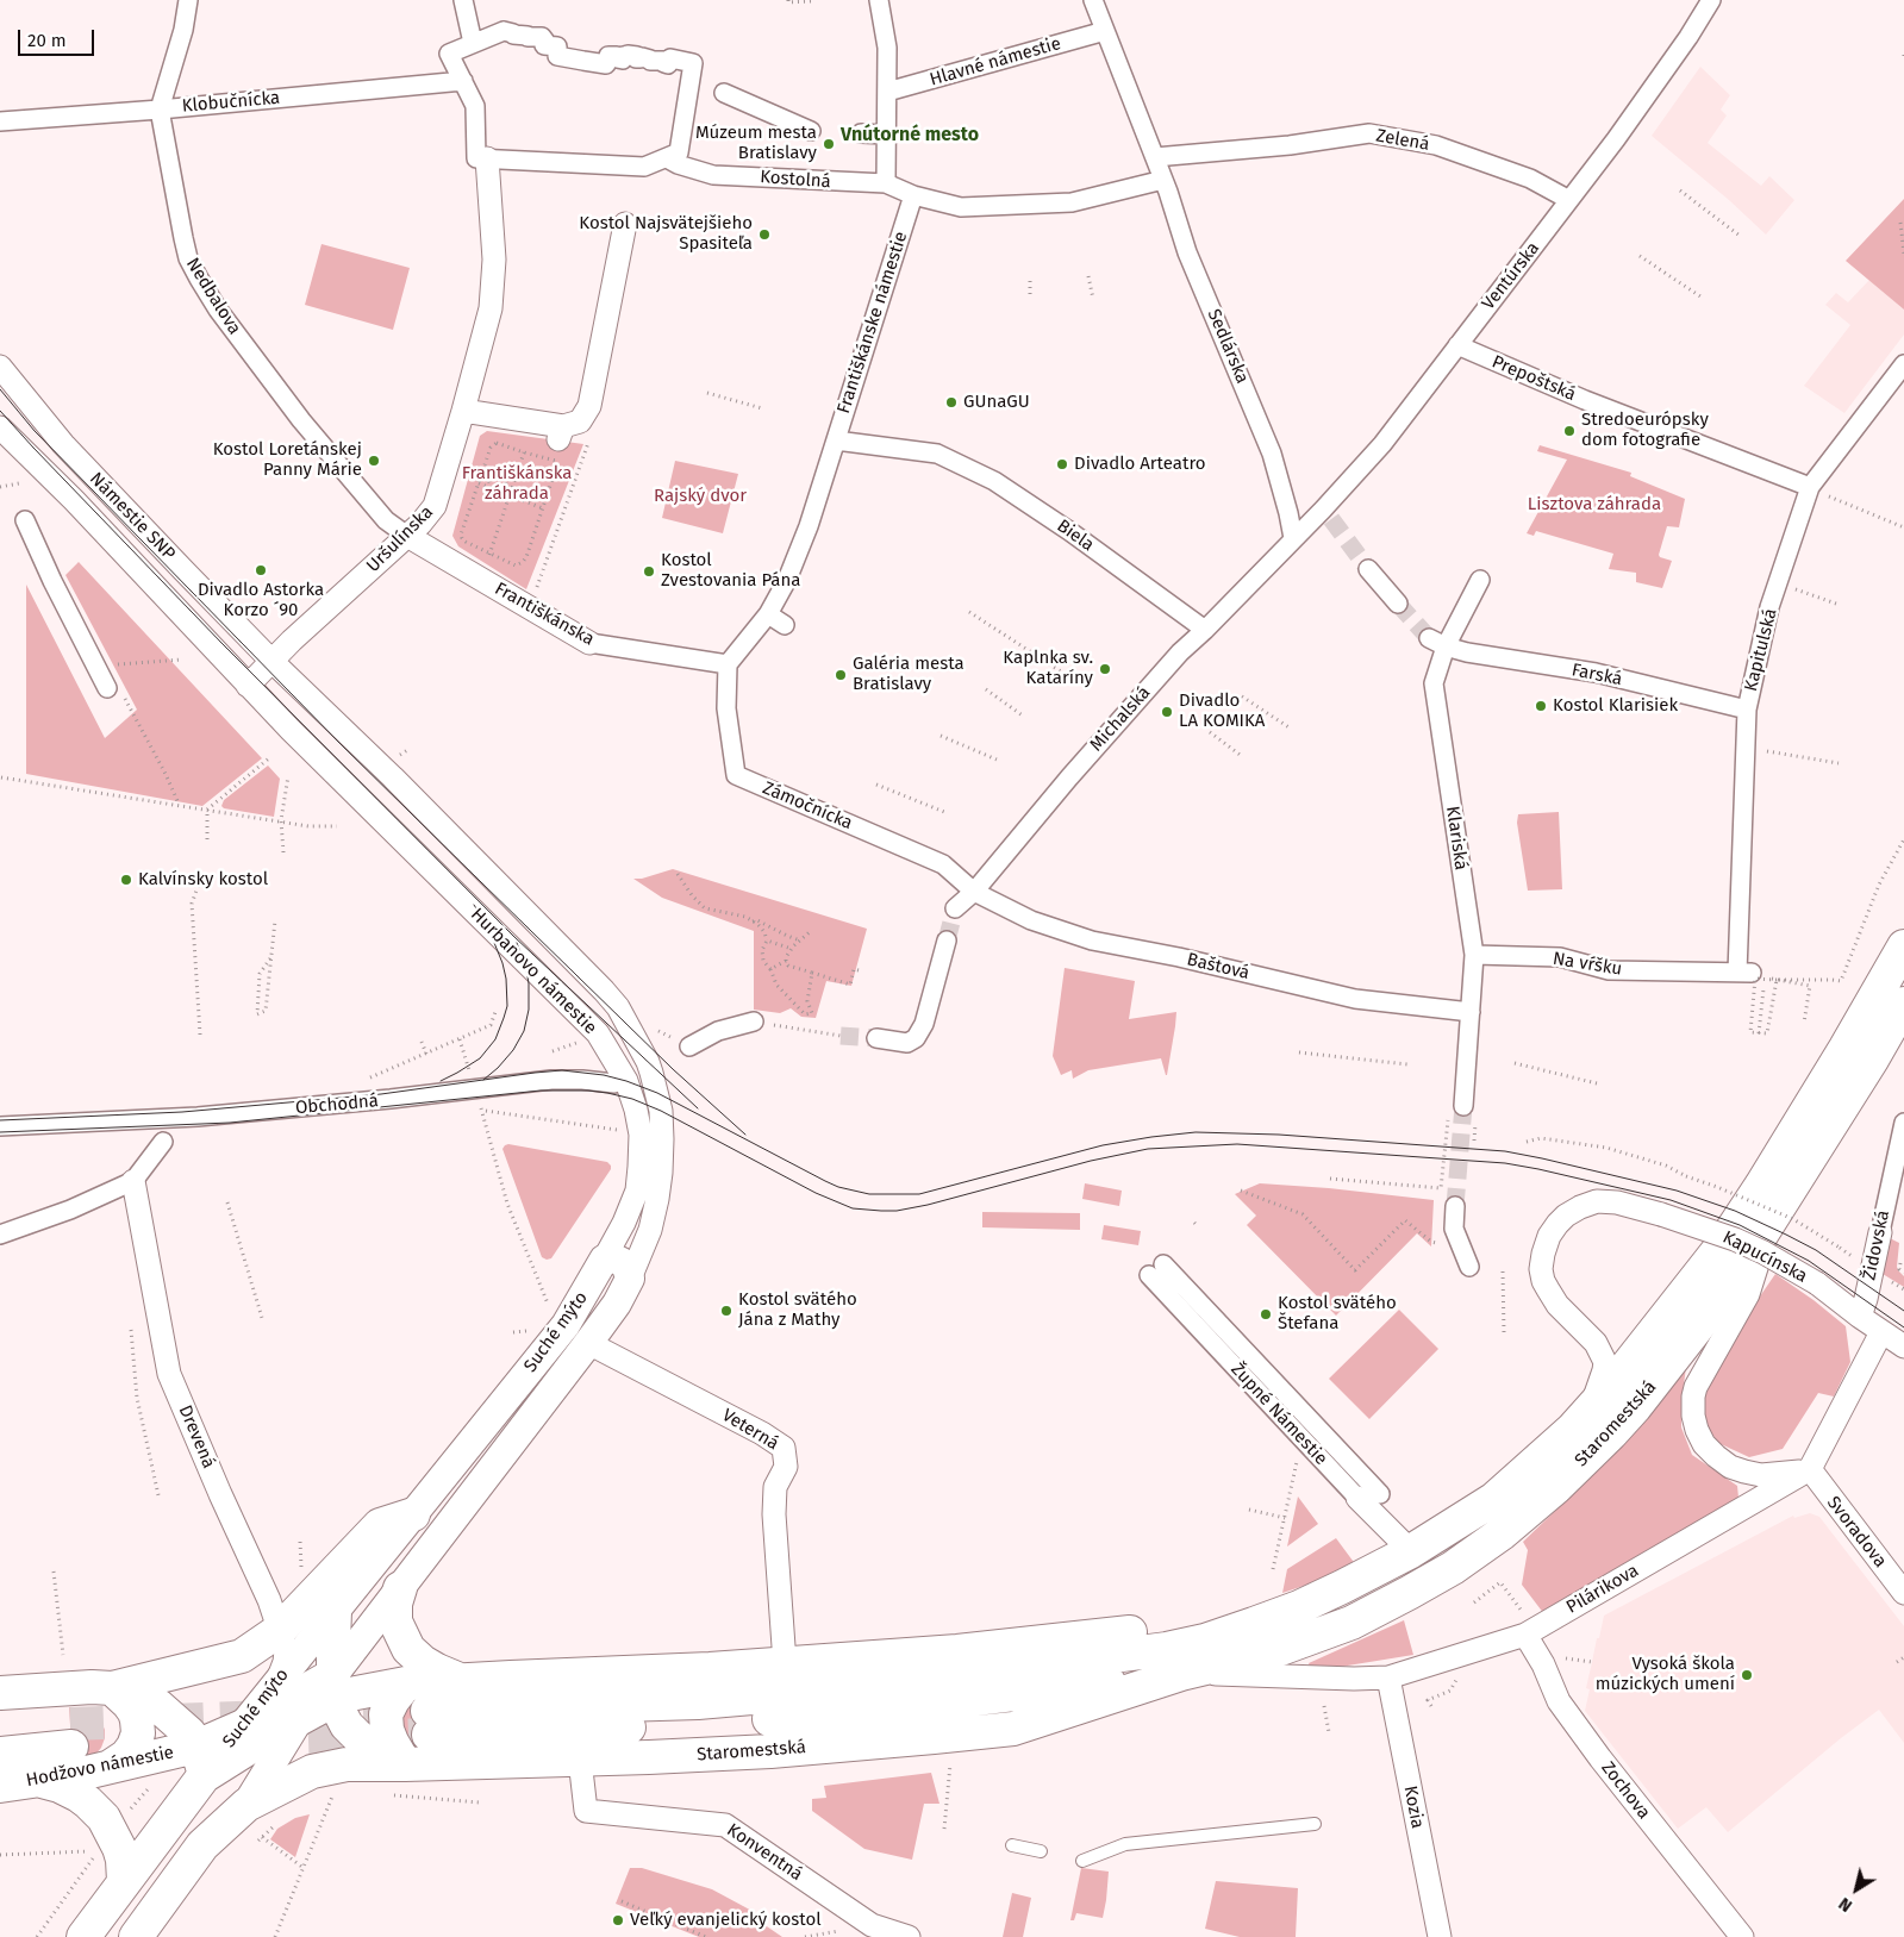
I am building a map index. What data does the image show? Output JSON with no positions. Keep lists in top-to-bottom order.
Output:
{
  "streets": {
    "main road": ["Suché mýto", "Staromestská", "Hodžovo námestie"],
    "street": [
      "Hlavné námestie",
      "Klobučnícka",
      "Zelená",
      "Kostolná",
      "Ventúrska",
      "Nedbalova",
      "Františkánske námestie",
      "Sedlárska",
      "Prepoštská",
      "Námestie SNP",
      "Biela",
      "Uršulínska",
      "Františkánska",
      "Kapitulská",
      "Farská",
      "Michalská",
      "Zámočnícka",
      "Klariská",
      "Na vŕšku",
      "Baštová",
      "Hurbanovo námestie",
      "Obchodná",
      "Židovská",
      "Kapucínska",
      "Župné Námestie",
      "Veterná",
      "Drevená",
      "Svoradova",
      "Pilárikova",
      "Zochova",
      "Kozia",
      "Konventná"
    ]
  },
  "crossings": [
    ["Klobučnícka", "Nedbalova"],
    ["Zelená", "Ventúrska"],
    ["Zelená", "Sedlárska"],
    ["Ventúrska", "Sedlárska"],
    ["Ventúrska", "Prepoštská"],
    ["Ventúrska", "Michalská"],
    ["Nedbalova", "Uršulínska"],
    ["Nedbalova", "Františkánska"],
    ["Františkánske námestie", "Biela"],
    ["Františkánske námestie", "Františkánska"],
    ["Františkánske námestie", "Zámočnícka"],
    ["Sedlárska", "Michalská"],
    ["Prepoštská", "Kapitulská"],
    ["Námestie SNP", "Uršulínska"],
    ["Námestie SNP", "Hurbanovo námestie"],
    ["Biela", "Michalská"],
    ["Uršulínska", "Františkánska"],
    ["Františkánska", "Zámočnícka"],
    ["Kapitulská", "Farská"],
    ["Kapitulská", "Na vŕšku"],
    ["Farská", "Klariská"],
    ["Michalská", "Zámočnícka"],
    ["Michalská", "Baštová"],
    ["Zámočnícka", "Baštová"],
    ["Klariská", "Na vŕšku"],
    ["Klariská", "Baštová"],
    ["Hurbanovo námestie", "Obchodná"],
    ["Hurbanovo námestie", "Suché mýto"],
    ["Židovská", "Kapucínska"],
    ["Kapucínska", "Staromestská"],
    ["Suché mýto", "Staromestská"],
    ["Suché mýto", "Veterná"],
    ["Suché mýto", "Drevená"],
    ["Suché mýto", "Hodžovo námestie"],
    ["Župné Námestie", "Staromestská"],
    ["Staromestská", "Veterná"],
    ["Staromestská", "Pilárikova"],
    ["Staromestská", "Konventná"],
    ["Svoradova", "Pilárikova"],
    ["Pilárikova", "Zochova"],
    ["Pilárikova", "Kozia"]
  ],
  "districts": ["Vnútorné mesto"],
  "parks": ["Františkánska záhrada", "Rajský dvor", "Lisztova záhrada"],
  "places": [
    "Múzeum mesta Bratislavy",
    "Kostol Najsvätejšieho Spasiteľa",
    "GUnaGU",
    "Stredoeurópsky dom fotografie",
    "Kostol Loretánskej Panny Márie",
    "Divadlo Arteatro",
    "Divadlo Astorka Korzo ´90",
    "Kostol Zvestovania Pána",
    "Kaplnka sv. Kataríny",
    "Galéria mesta Bratislavy",
    "Kostol Klarisiek",
    "Divadlo LA KOMIKA",
    "Kalvínsky kostol",
    "Kostol svätého Jána z Mathy",
    "Kostol svätého Štefana",
    "Vysoká škola múzických umení",
    "Veľký evanjelický kostol"
  ],
  "scale_bar": "20 m",
  "north": "bottom left"
}
